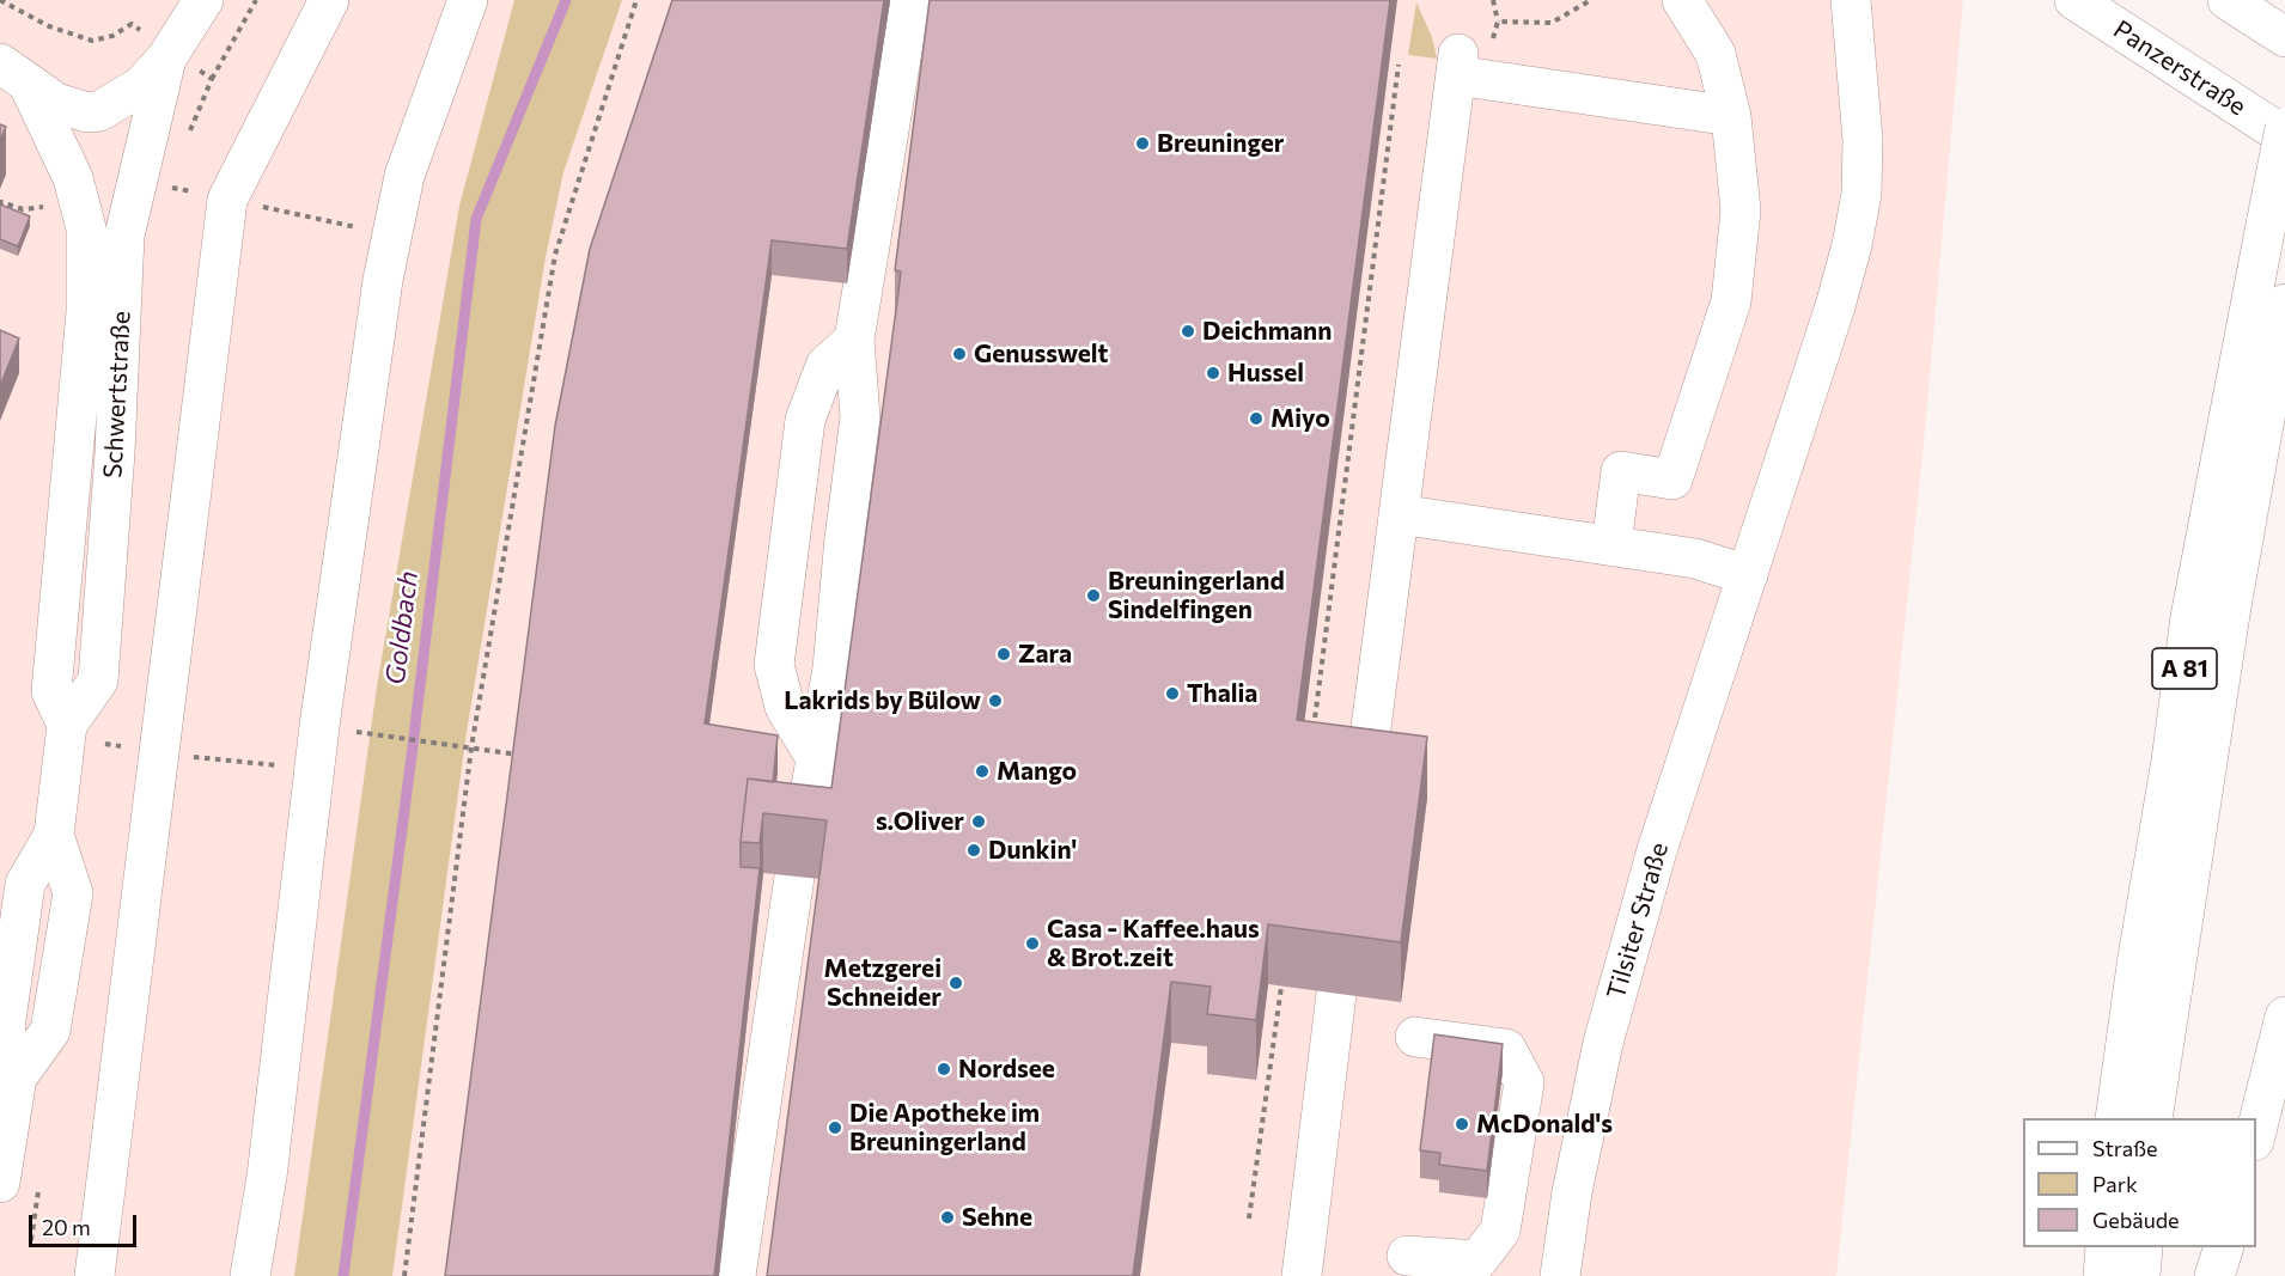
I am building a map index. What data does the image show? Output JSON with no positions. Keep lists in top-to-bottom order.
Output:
{
  "streets": {
    "main road": [
      "Panzerstraße",
      "Schwertstraße",
      "A 81",
      "Tilsiter Straße"
    ]
  },
  "water": ["Goldbach"],
  "places": [
    "Breuninger",
    "Deichmann",
    "Genusswelt",
    "Hussel",
    "Miyo",
    "Breuningerland Sindelfingen",
    "Zara",
    "Thalia",
    "Lakrids by Bülow",
    "Mango",
    "s.Oliver",
    "Dunkin'",
    "Casa - Kaffee.haus & Brot.zeit",
    "Metzgerei Schneider",
    "Nordsee",
    "McDonald's",
    "Die Apotheke im Breuningerland",
    "Sehne"
  ],
  "legend": ["Straße", "Park", "Gebäude"],
  "scale_bar": "20 m"
}
